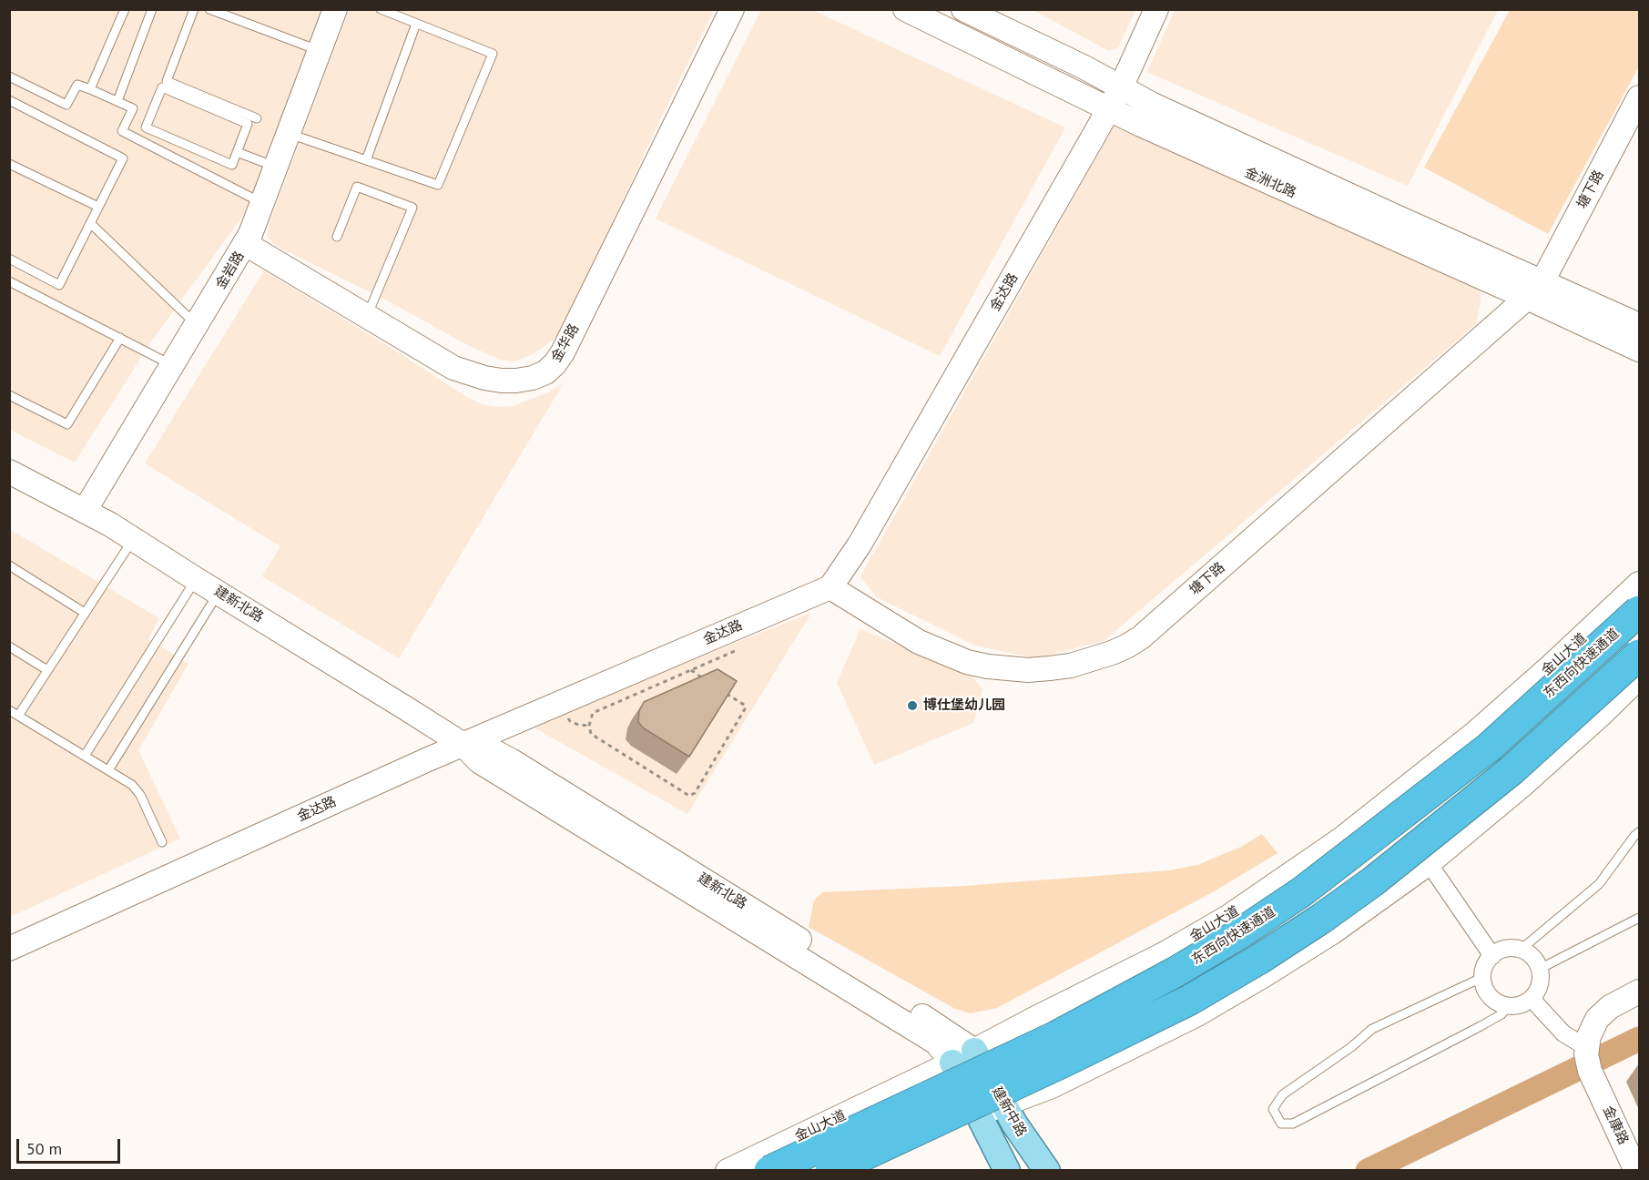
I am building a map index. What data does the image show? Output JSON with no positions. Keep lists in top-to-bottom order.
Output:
{
  "streets": {
    "highway": ["东西向快速通道"],
    "main road": [
      "金洲北路",
      "塘下路",
      "金岩路",
      "金达路",
      "金华路",
      "建新北路",
      "金山大道",
      "建新中路",
      "金康路"
    ]
  },
  "crossings": [
    ["金洲北路", "塘下路"],
    ["金洲北路", "金达路"],
    ["塘下路", "金达路"],
    ["金岩路", "金华路"],
    ["金岩路", "建新北路"],
    ["金达路", "建新北路"],
    ["建新北路", "金山大道"],
    ["建新北路", "建新中路"],
    ["金山大道", "东西向快速通道"],
    ["金山大道", "建新中路"]
  ],
  "places": ["博仕堡幼儿园"],
  "scale_bar": "50 m"
}
